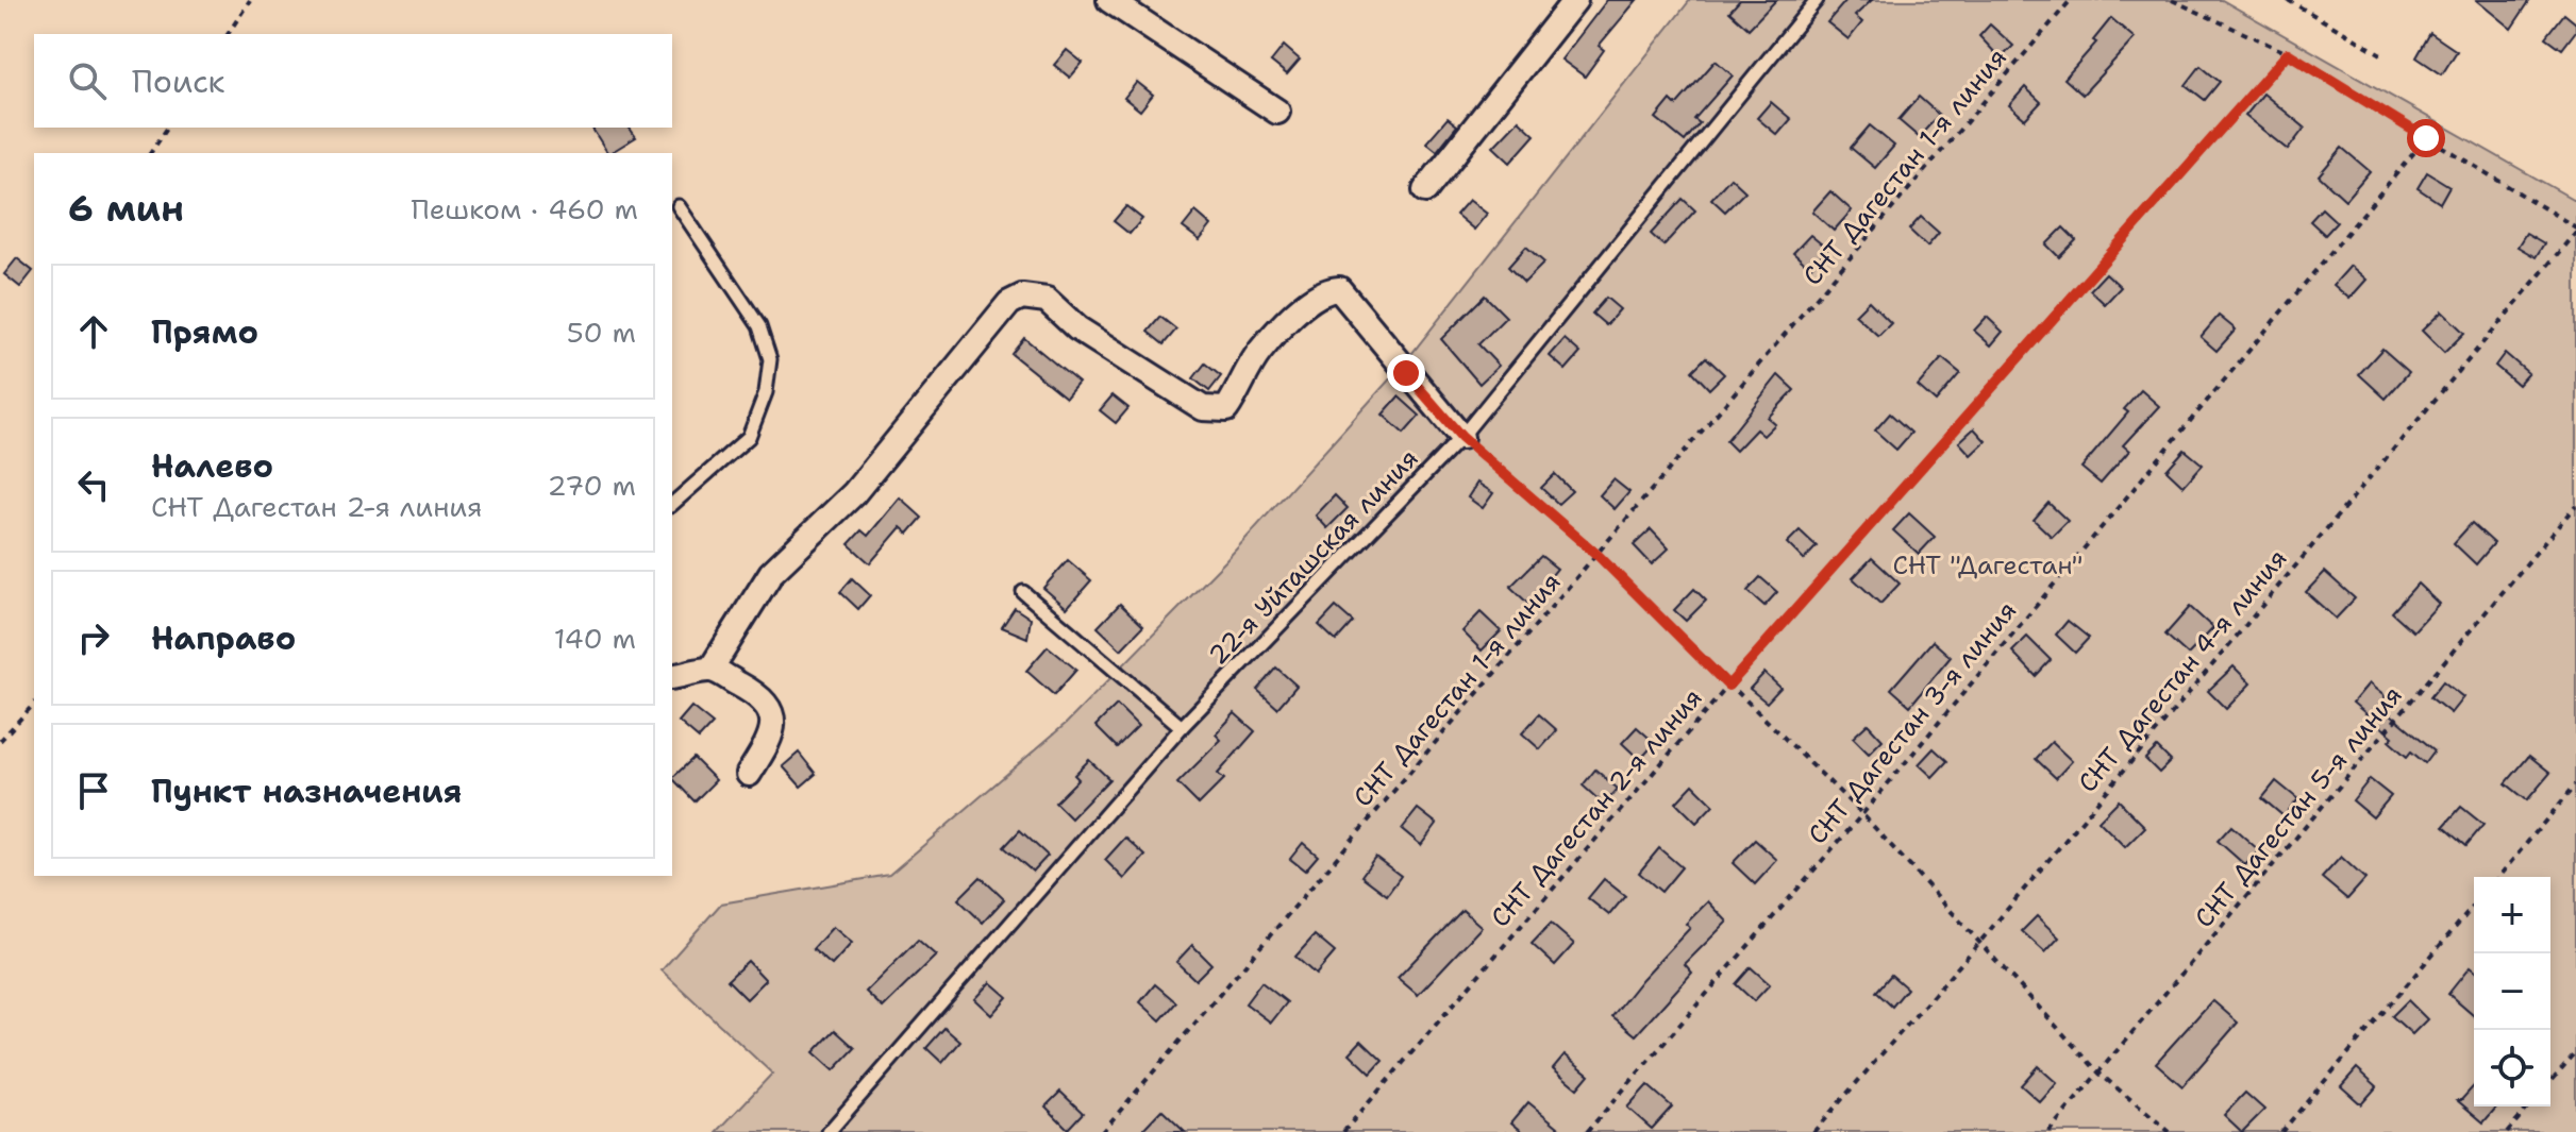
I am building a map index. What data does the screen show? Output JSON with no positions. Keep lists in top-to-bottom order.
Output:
{
  "streets": {
    "lane": ["22-я Уйташская линия"],
    "path": [
      "СНТ Дагестан 1-я линия",
      "СНТ Дагестан 4-я линия",
      "СНТ Дагестан 3-я линия",
      "СНТ Дагестан 5-я линия",
      "СНТ Дагестан 2-я линия"
    ]
  },
  "parks": ["СНТ \"Дагестан\""],
  "page": {
    "search": "Поиск",
    "heading": ["6 мин", "Пешком · 460 m"],
    "list": [
      ["Прямо", "50 m"],
      ["Налево", "СНТ Дагестан 2-я линия", "270 m"],
      ["Направо", "140 m"],
      "Пункт назначения"
    ],
    "map_buttons": ["+", "−"]
  }
}
